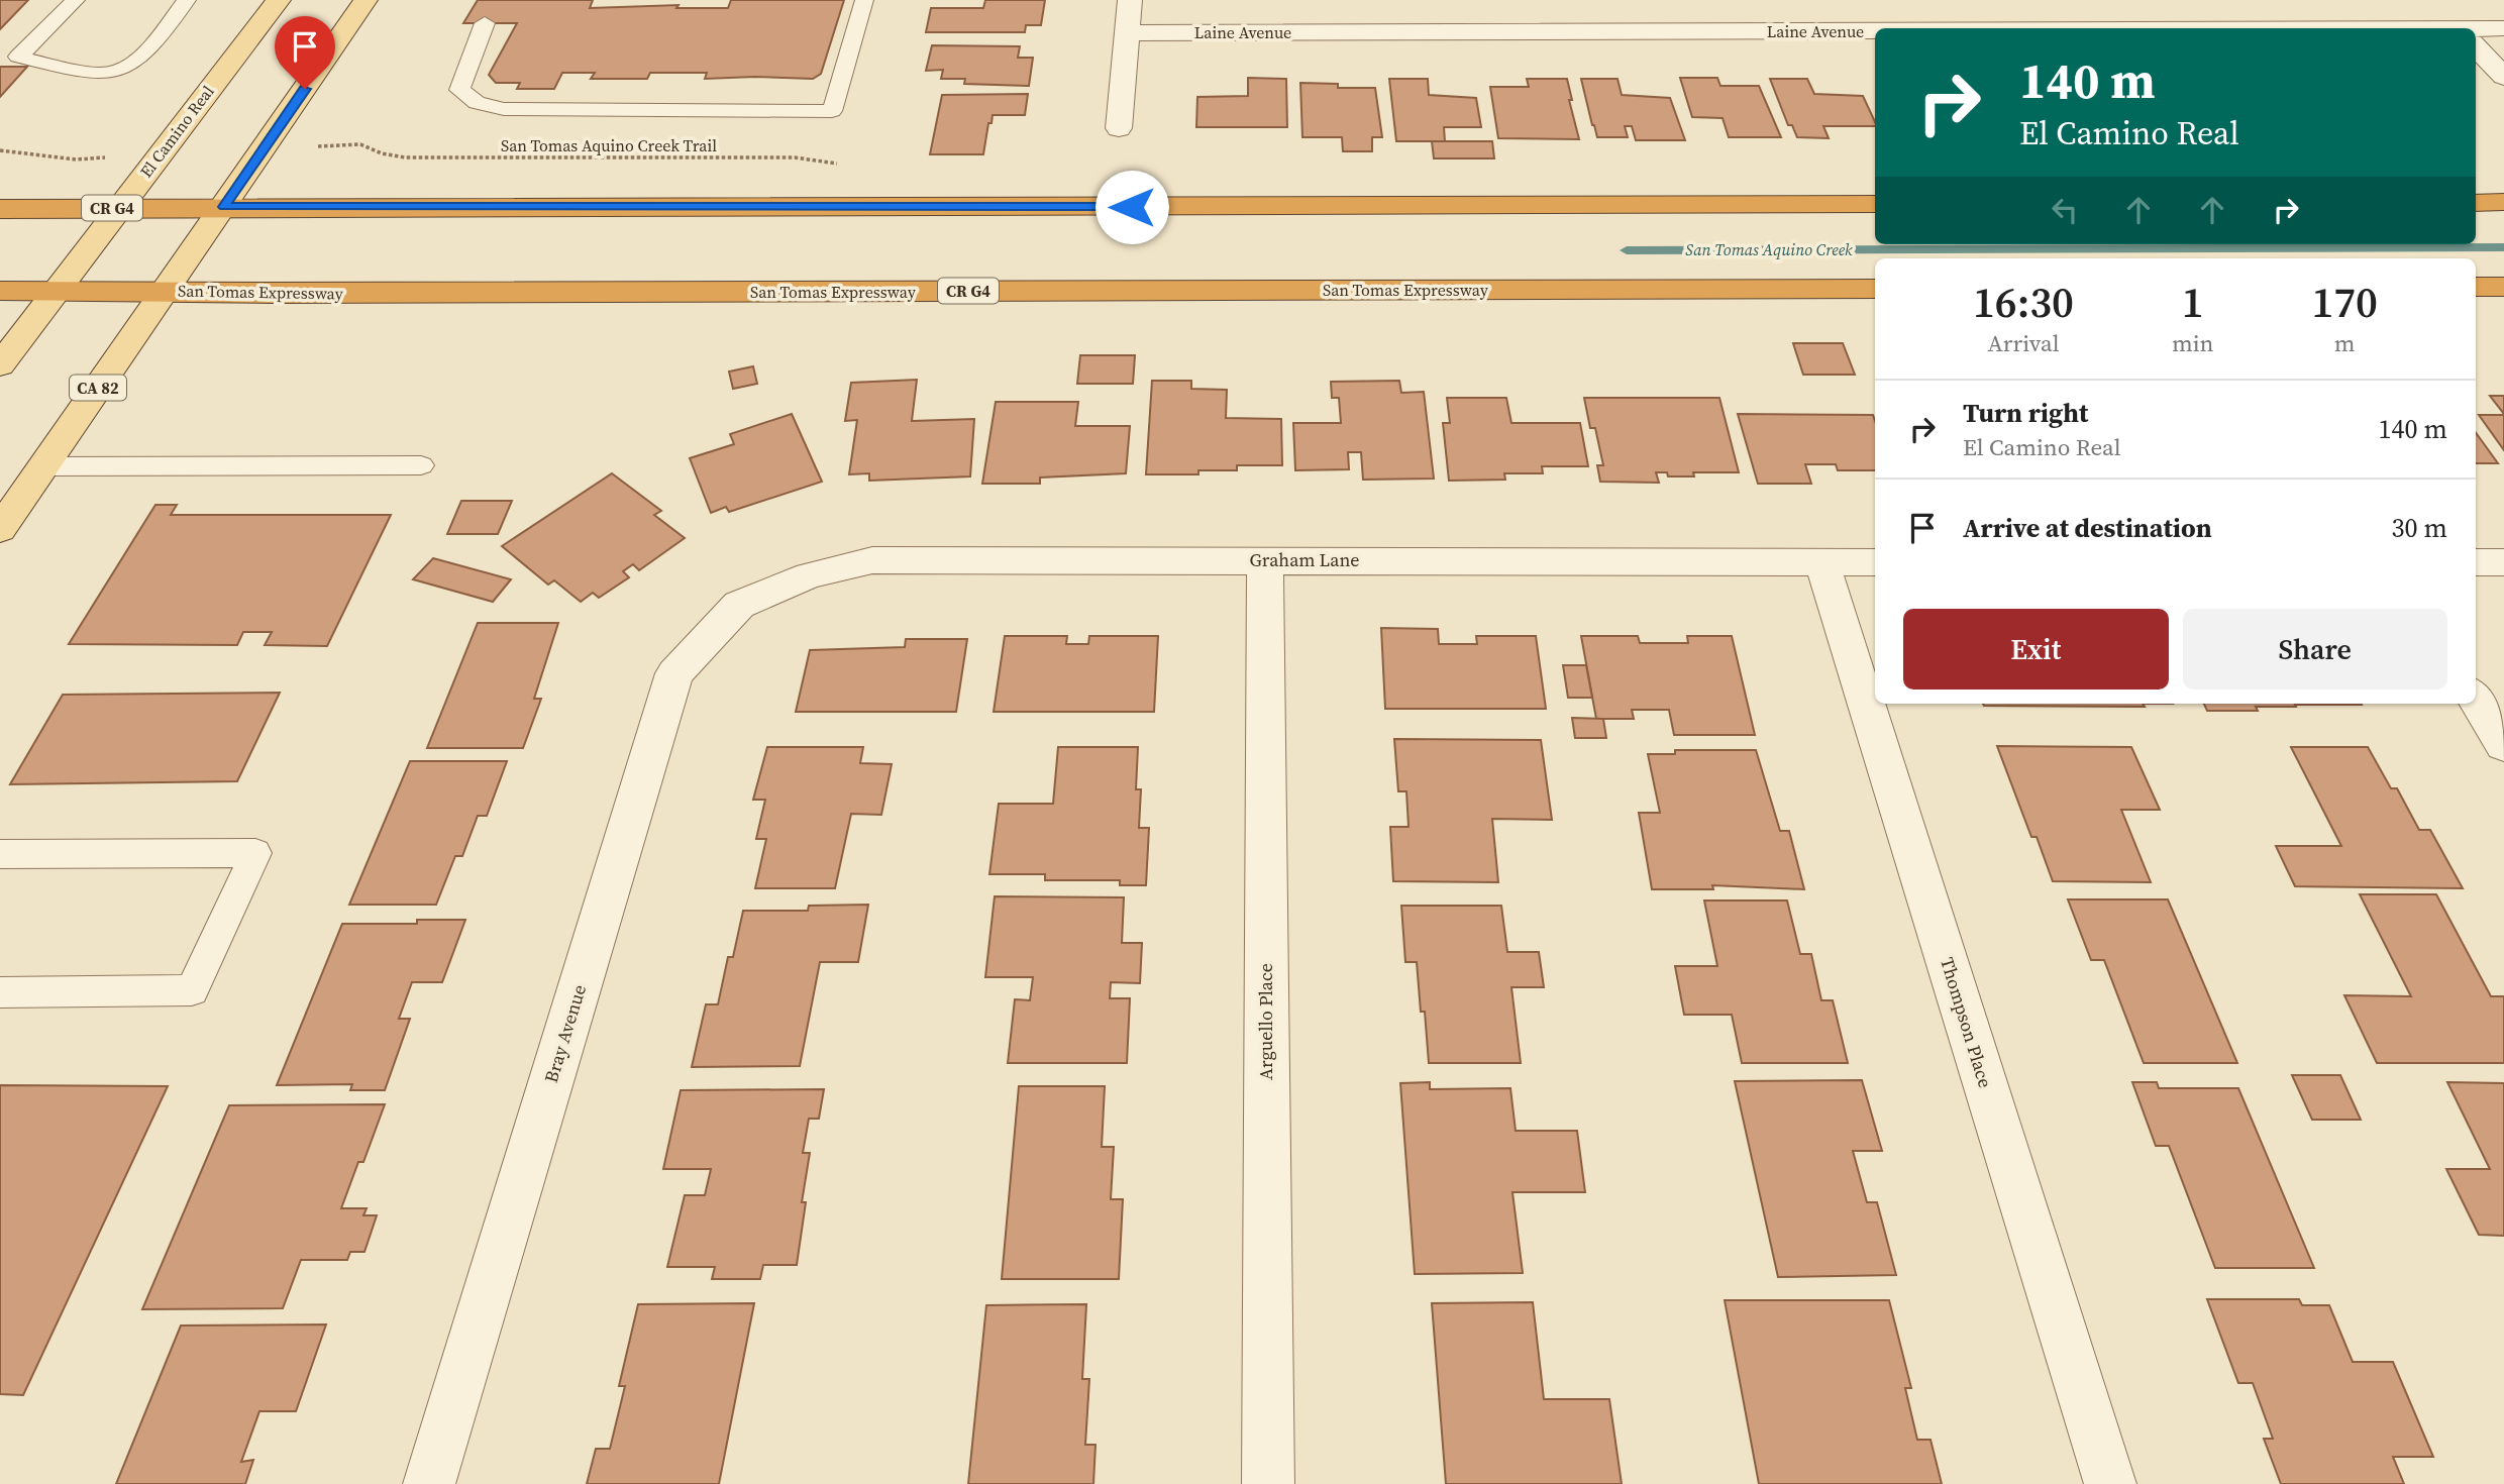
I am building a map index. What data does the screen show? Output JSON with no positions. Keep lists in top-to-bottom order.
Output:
{
  "streets": {
    "highway": ["CR G4", "San Tomas Expressway"],
    "main road": ["El Camino Real", "CA 82"],
    "street": [
      "Laine Avenue",
      "Graham Lane",
      "Arguello Place",
      "Thompson Place",
      "Bray Avenue"
    ],
    "path": ["San Tomas Aquino Creek Trail"]
  },
  "crossings": [
    ["El Camino Real", "CR G4"],
    ["El Camino Real", "San Tomas Expressway"],
    ["CR G4", "CA 82"],
    ["San Tomas Expressway", "CA 82"],
    ["Graham Lane", "Arguello Place"],
    ["Graham Lane", "Thompson Place"],
    ["Graham Lane", "Bray Avenue"]
  ],
  "water": ["San Tomas Aquino Creek"],
  "page": {
    "turn": ["140 m", "El Camino Real"],
    "eta": [
      "16:30",
      "Arrival",
      "1",
      "min",
      "170",
      "m"
    ],
    "list": [
      {
        "name": "Turn right",
        "note": "El Camino Real",
        "value": "140 m"
      },
      {
        "name": "Arrive at destination",
        "value": "30 m"
      }
    ],
    "buttons": ["Exit", "Share"]
  }
}
